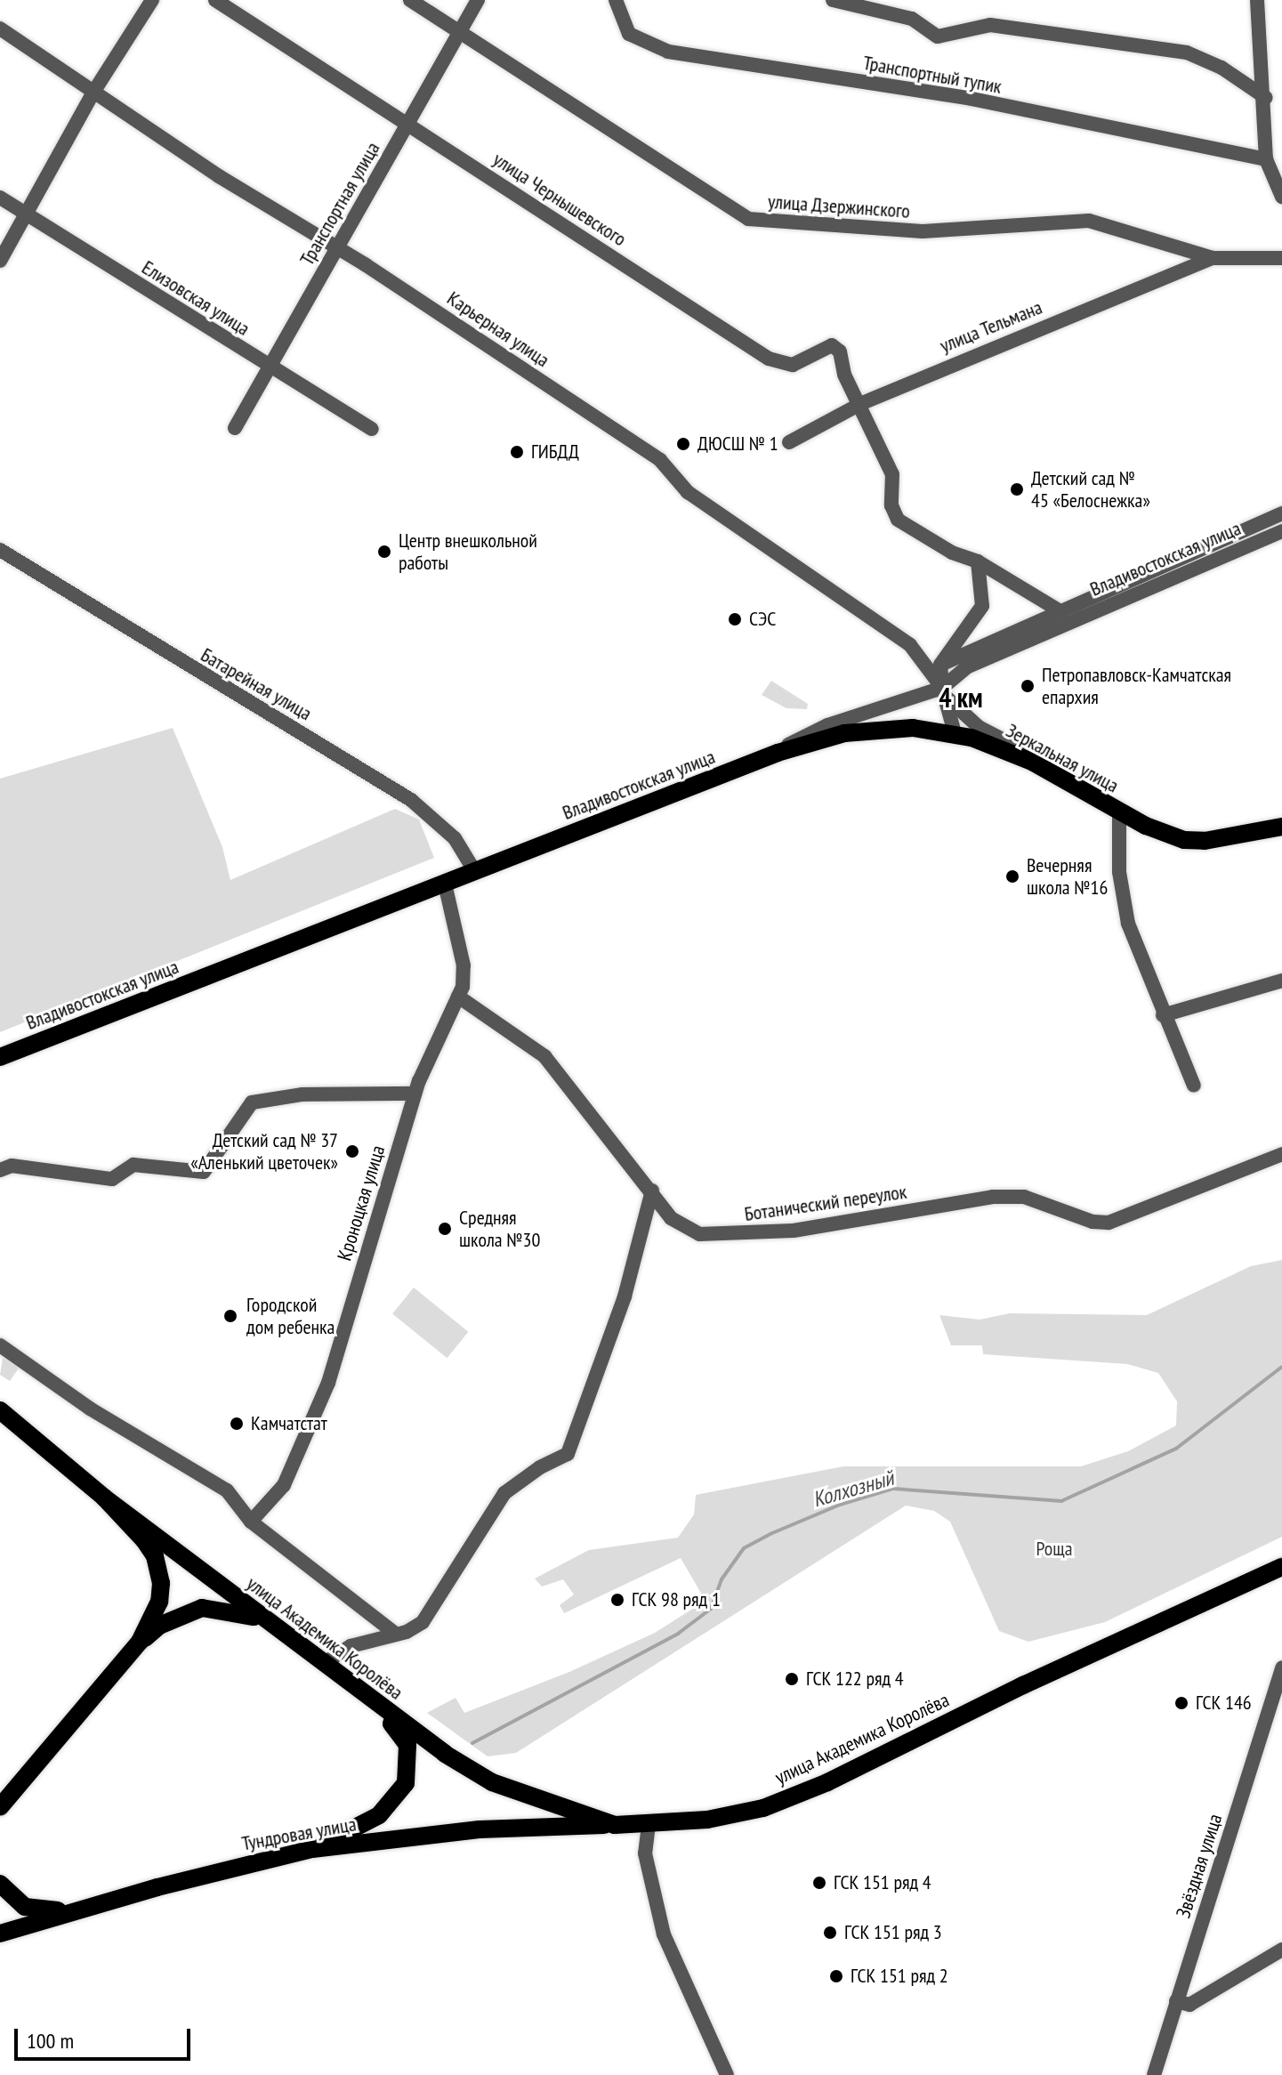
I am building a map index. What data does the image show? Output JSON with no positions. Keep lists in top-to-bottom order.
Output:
{
  "streets": {
    "main road": [
      "Владивостокская улица",
      "Зеркальная улица",
      "улица Академика Королёва",
      "Тундровая улица"
    ],
    "street": [
      "Транспортный тупик",
      "улица Чернышевского",
      "Транспортная улица",
      "улица Дзержинского",
      "Елизовская улица",
      "улица Тельмана",
      "Карьерная улица",
      "Батарейная улица",
      "Кроноцкая улица",
      "Ботанический переулок",
      "Звёздная улица"
    ]
  },
  "crossings": [
    ["улица Чернышевского", "Транспортная улица"],
    ["улица Чернышевского", "улица Тельмана"],
    ["Транспортная улица", "улица Дзержинского"],
    ["Транспортная улица", "Елизовская улица"],
    ["Транспортная улица", "Карьерная улица"],
    ["улица Дзержинского", "улица Тельмана"],
    ["Карьерная улица", "Владивостокская улица"],
    ["Карьерная улица", "Зеркальная улица"],
    ["Владивостокская улица", "Батарейная улица"],
    ["Владивостокская улица", "Зеркальная улица"],
    ["Владивостокская улица", "Кроноцкая улица"],
    ["Кроноцкая улица", "Ботанический переулок"],
    ["улица Академика Королёва", "Тундровая улица"]
  ],
  "districts": ["4 км"],
  "water": ["Колхозный"],
  "parks": ["Роща"],
  "places": [
    "ДЮСШ № 1",
    "ГИБДД",
    "Детский сад № 45 «Белоснежка»",
    "Центр внешкольной работы",
    "СЭС",
    "Петропавловск-Камчатская епархия",
    "Вечерняя школа №16",
    "Детский сад № 37 «Аленький цветочек»",
    "Средняя школа №30",
    "Городской дом ребенка",
    "Камчатстат",
    "ГСК 98 ряд 1",
    "ГСК 122 ряд 4",
    "ГСК 146",
    "ГСК 151 ряд 4",
    "ГСК 151 ряд 3",
    "ГСК 151 ряд 2"
  ],
  "scale_bar": "100 m"
}
